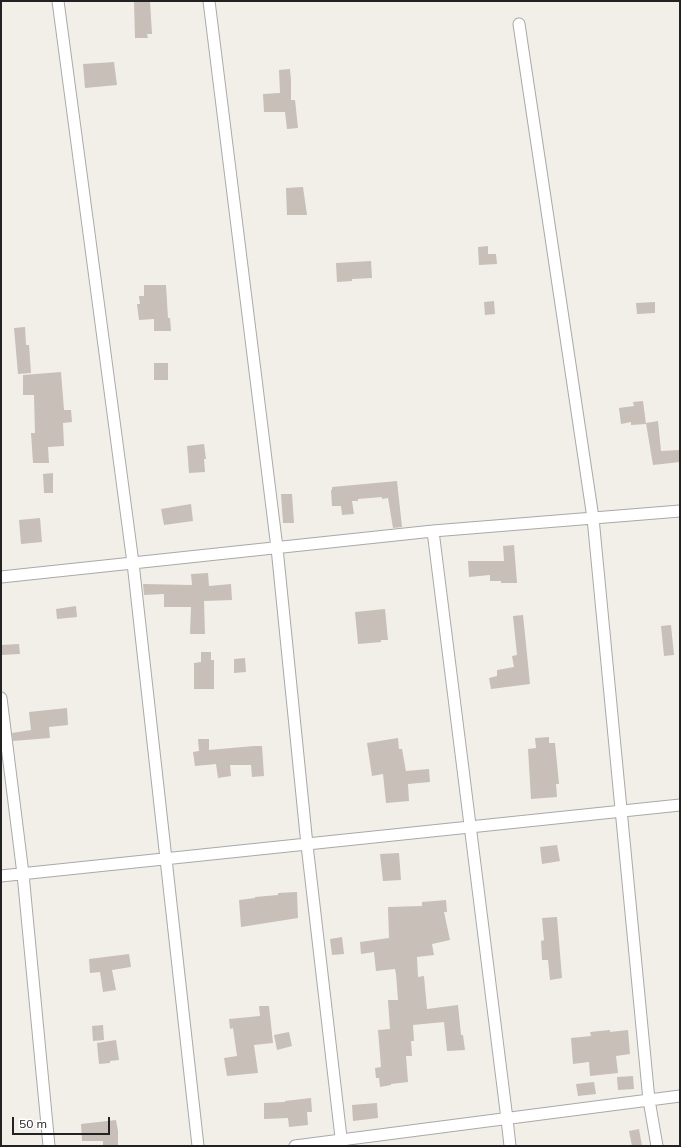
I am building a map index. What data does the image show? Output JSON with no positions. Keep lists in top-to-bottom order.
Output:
{
  "scale_bar": "50 m"
}
